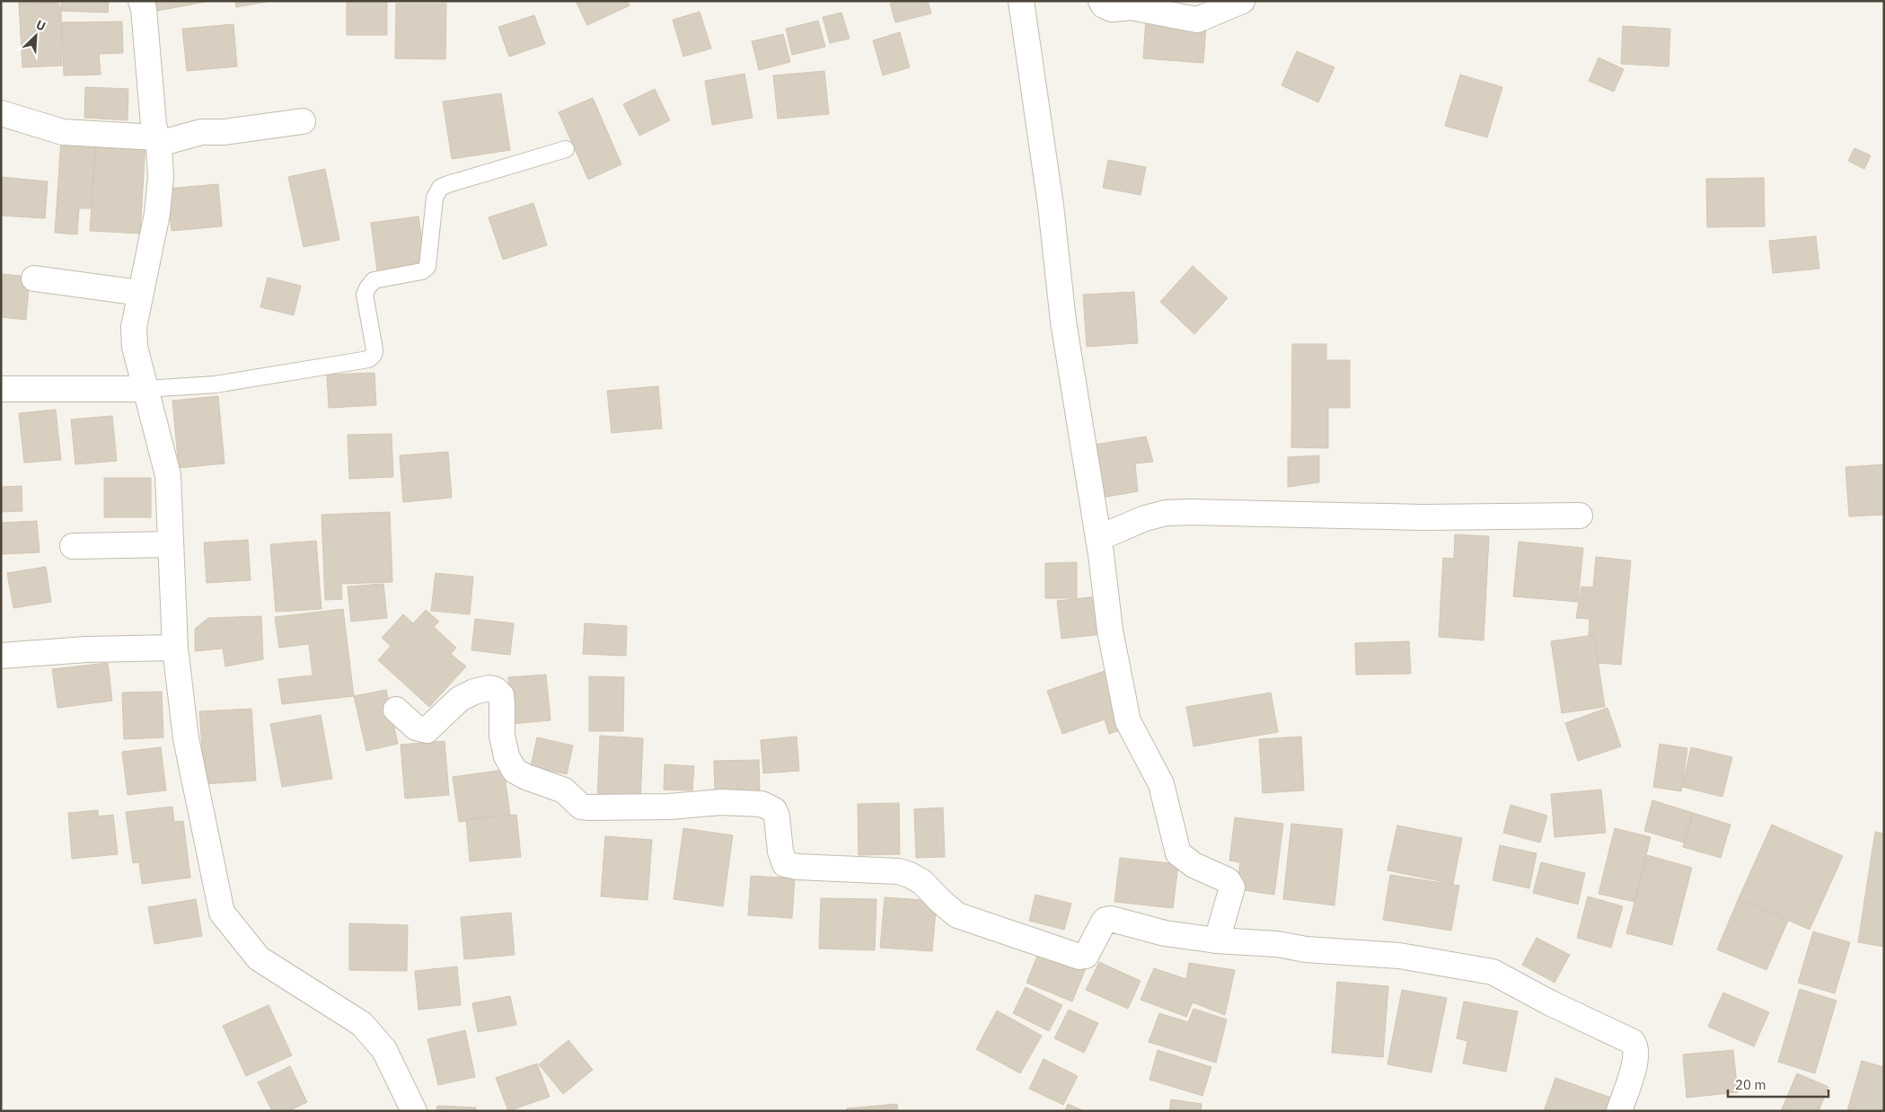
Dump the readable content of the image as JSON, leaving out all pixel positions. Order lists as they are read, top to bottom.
{
  "scale_bar": "20 m",
  "north": "top right"
}
